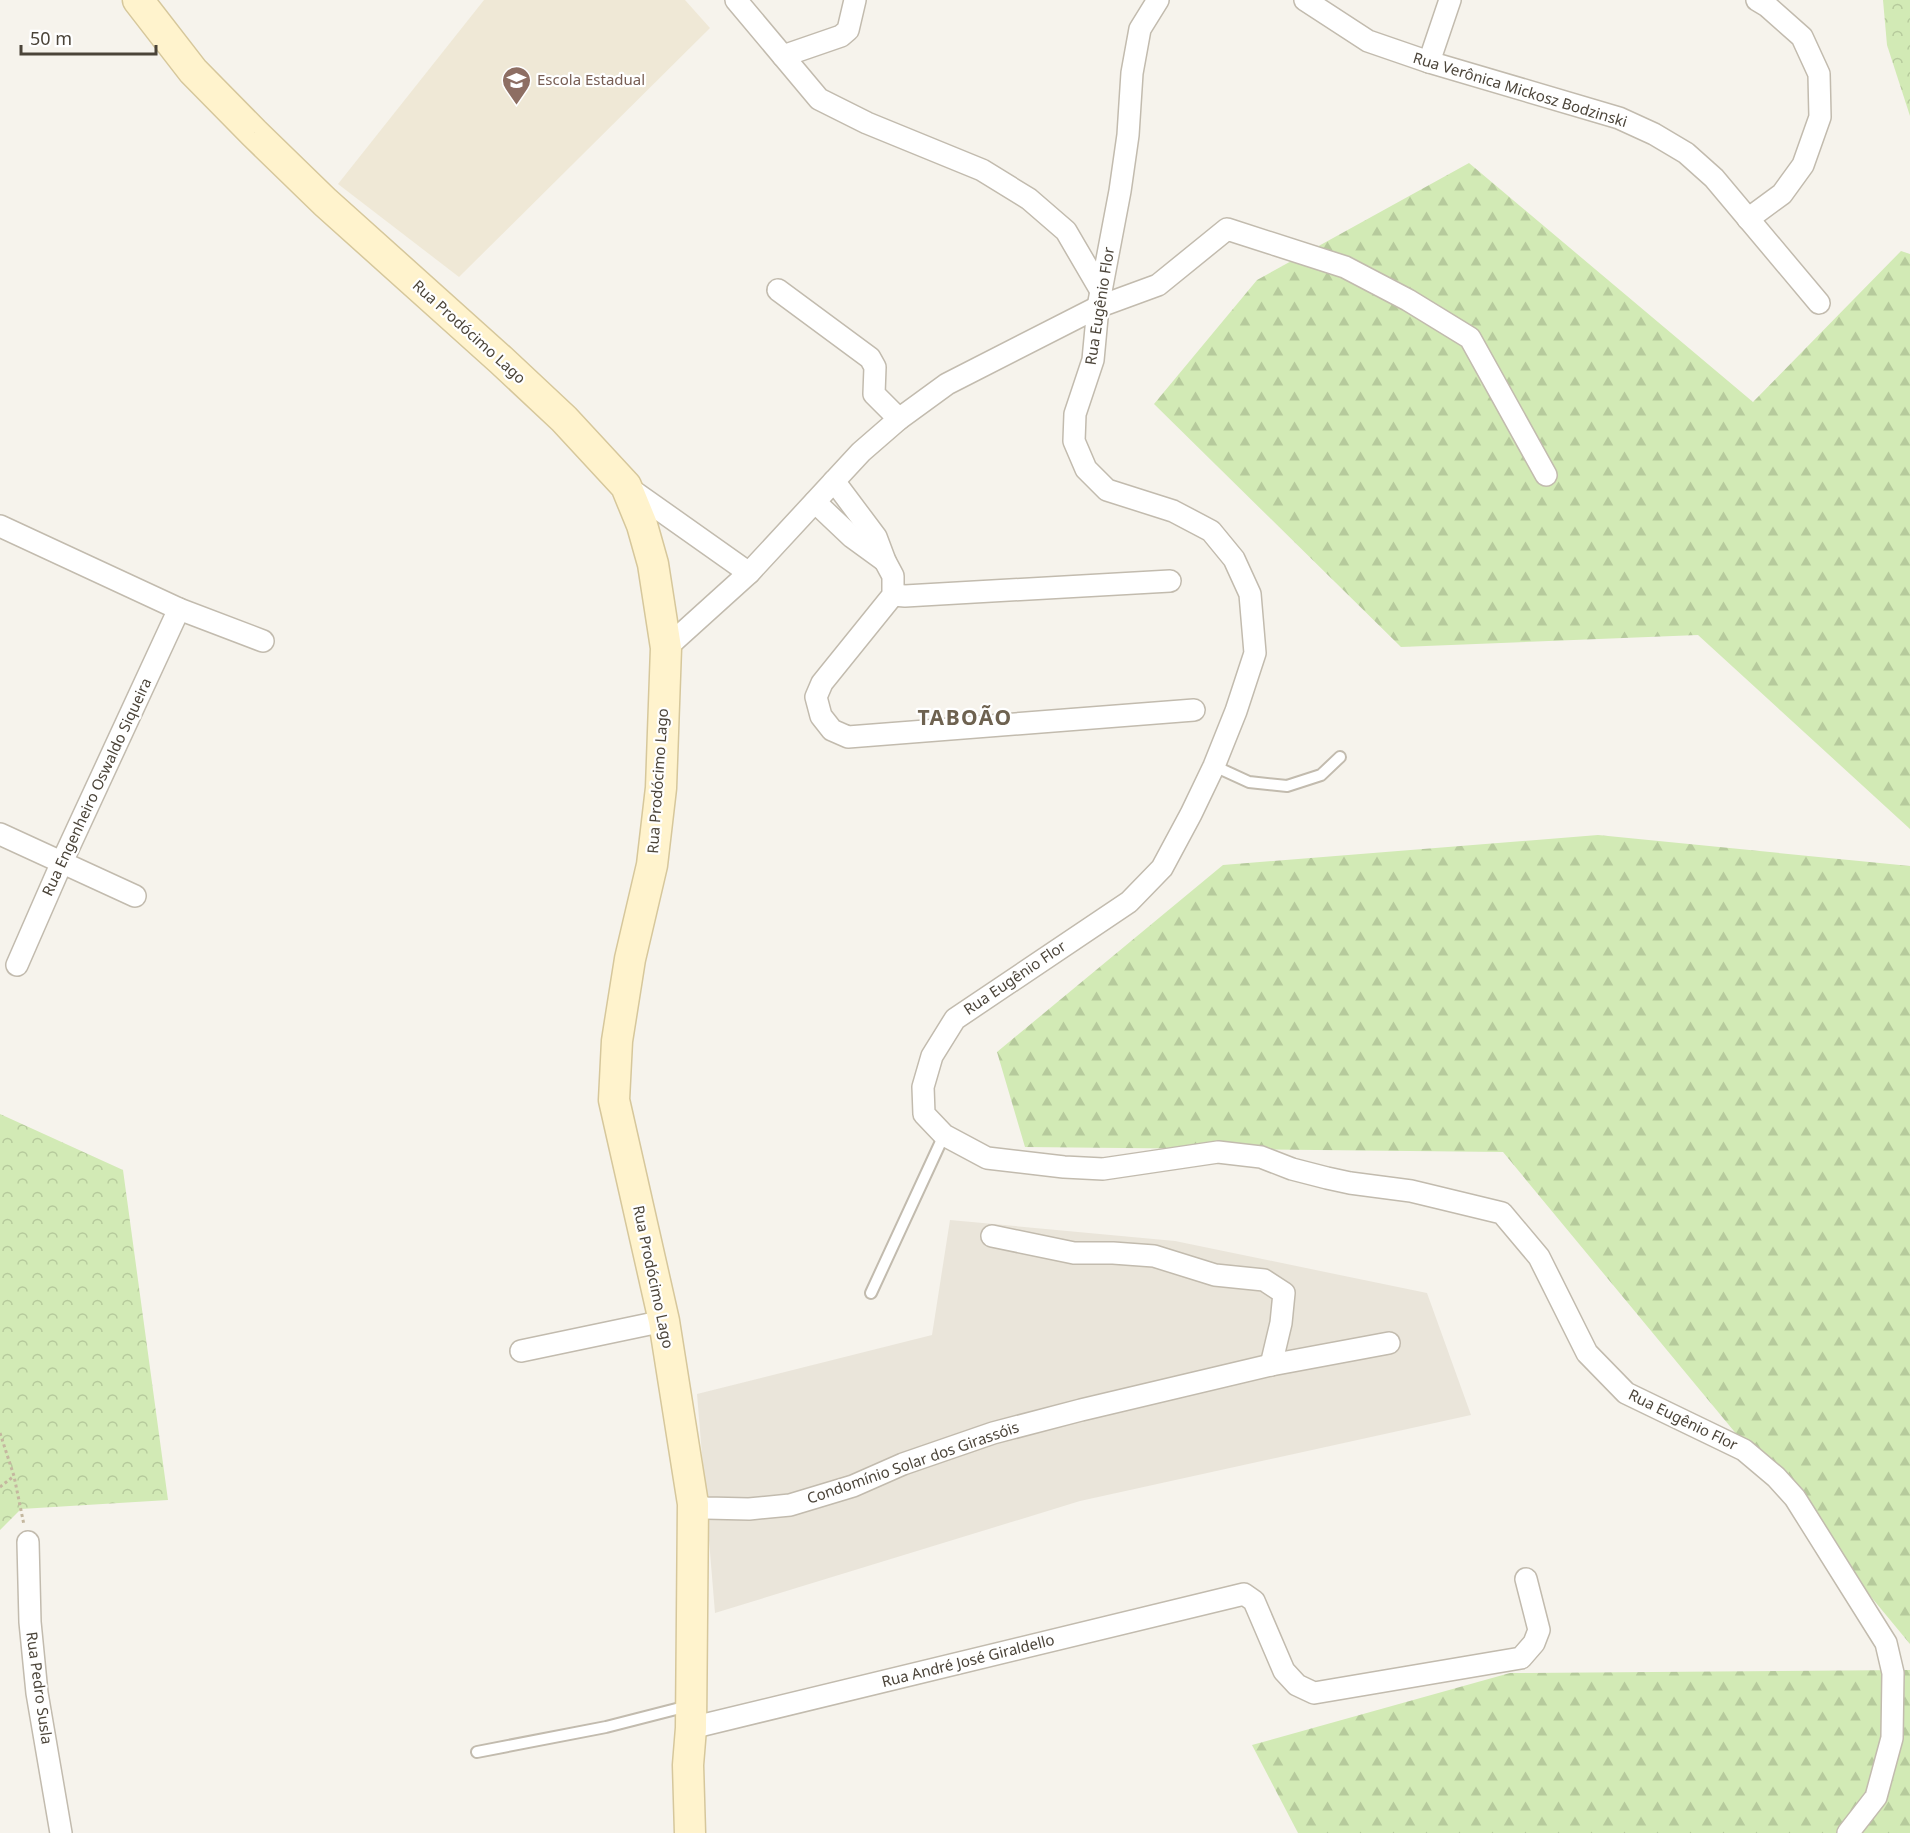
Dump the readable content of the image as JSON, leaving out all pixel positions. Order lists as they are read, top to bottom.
{
  "streets": {
    "main road": ["Rua Prodócimo Lago"],
    "street": [
      "Rua Verônica Mickosz Bodzinski",
      "Rua Eugênio Flor",
      "Rua Engenheiro Oswaldo Siqueira",
      "Condomínio Solar dos Girassóis",
      "Rua André José Giraldello",
      "Rua Pedro Susla"
    ]
  },
  "crossings": [
    ["Rua Prodócimo Lago", "Condomínio Solar dos Girassóis"],
    ["Rua Prodócimo Lago", "Rua André José Giraldello"]
  ],
  "districts": ["TABOÃO"],
  "places": {
    "school or university": ["Escola Estadual"]
  },
  "scale_bar": "50 m"
}
